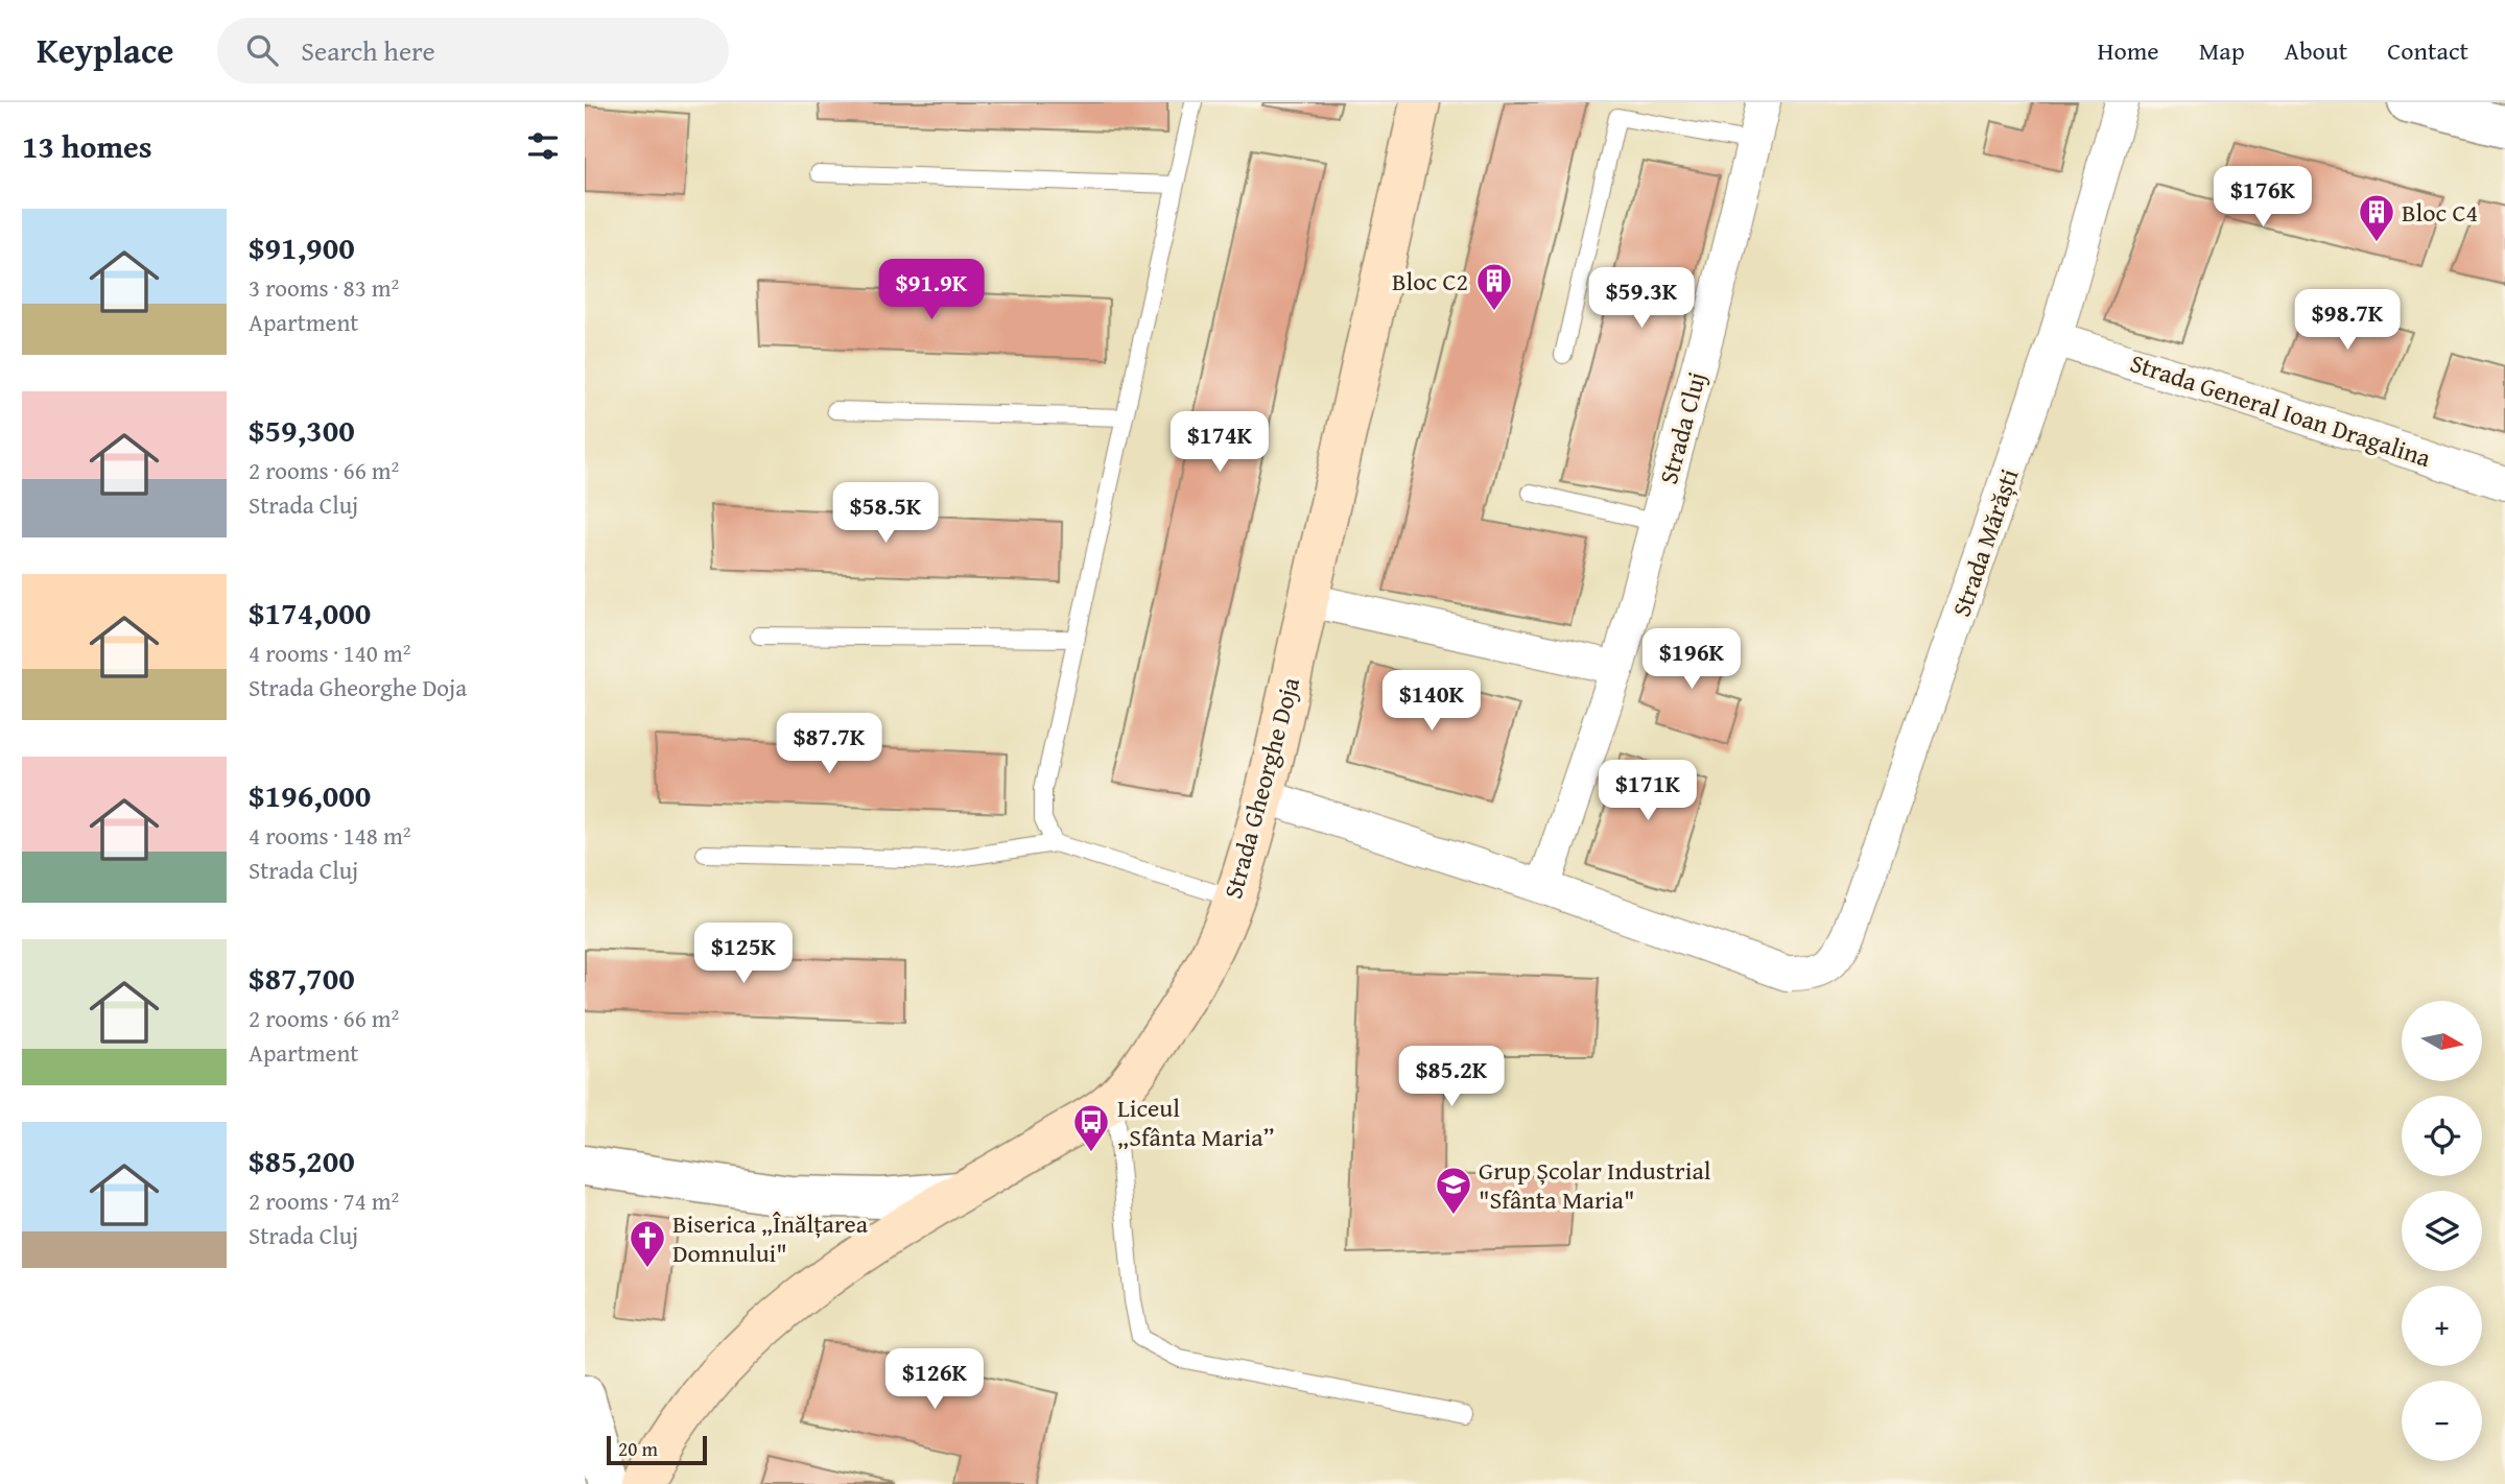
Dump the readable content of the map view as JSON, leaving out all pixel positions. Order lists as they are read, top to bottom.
{
  "streets": {
    "main road": ["Strada Gheorghe Doja"],
    "street": ["Strada General Ioan Dragalina", "Strada Cluj", "Strada Mărăști"]
  },
  "crossings": [
    ["Strada General Ioan Dragalina", "Strada Mărăști"],
    ["Strada Cluj", "Strada Mărăști"]
  ],
  "places": {
    "building": ["Bloc C4", "Bloc C2"],
    "bus stop": ["Liceul „Sfânta Maria”"],
    "school or university": ["Grup Școlar Industrial \"Sfânta Maria\""],
    "church": ["Biserica „Înălțarea Domnului\""]
  },
  "scale_bar": "20 m",
  "north": "right",
  "page": {
    "header": "Keyplace",
    "search": "Search here",
    "nav": [
      "Home",
      "Map",
      "About",
      "Contact"
    ],
    "heading": "13 homes",
    "price": [
      "$176K",
      "$91.9K",
      "$59.3K",
      "$98.7K",
      "$174K",
      "$58.5K",
      "$196K",
      "$140K",
      "$87.7K",
      "$171K",
      "$125K",
      "$85.2K",
      "$126K"
    ],
    "list": [
      {
        "name": "$91,900",
        "note": "3 rooms · 83 m² · Apartment"
      },
      {
        "name": "$59,300",
        "note": "2 rooms · 66 m² · Strada Cluj"
      },
      {
        "name": "$174,000",
        "note": "4 rooms · 140 m² · Strada Gheorghe Doja"
      },
      {
        "name": "$196,000",
        "note": "4 rooms · 148 m² · Strada Cluj"
      },
      {
        "name": "$87,700",
        "note": "2 rooms · 66 m² · Apartment"
      },
      {
        "name": "$85,200",
        "note": "2 rooms · 74 m² · Strada Cluj"
      }
    ],
    "map_buttons": ["+", "−"],
    "scale": "20 m"
  }
}
